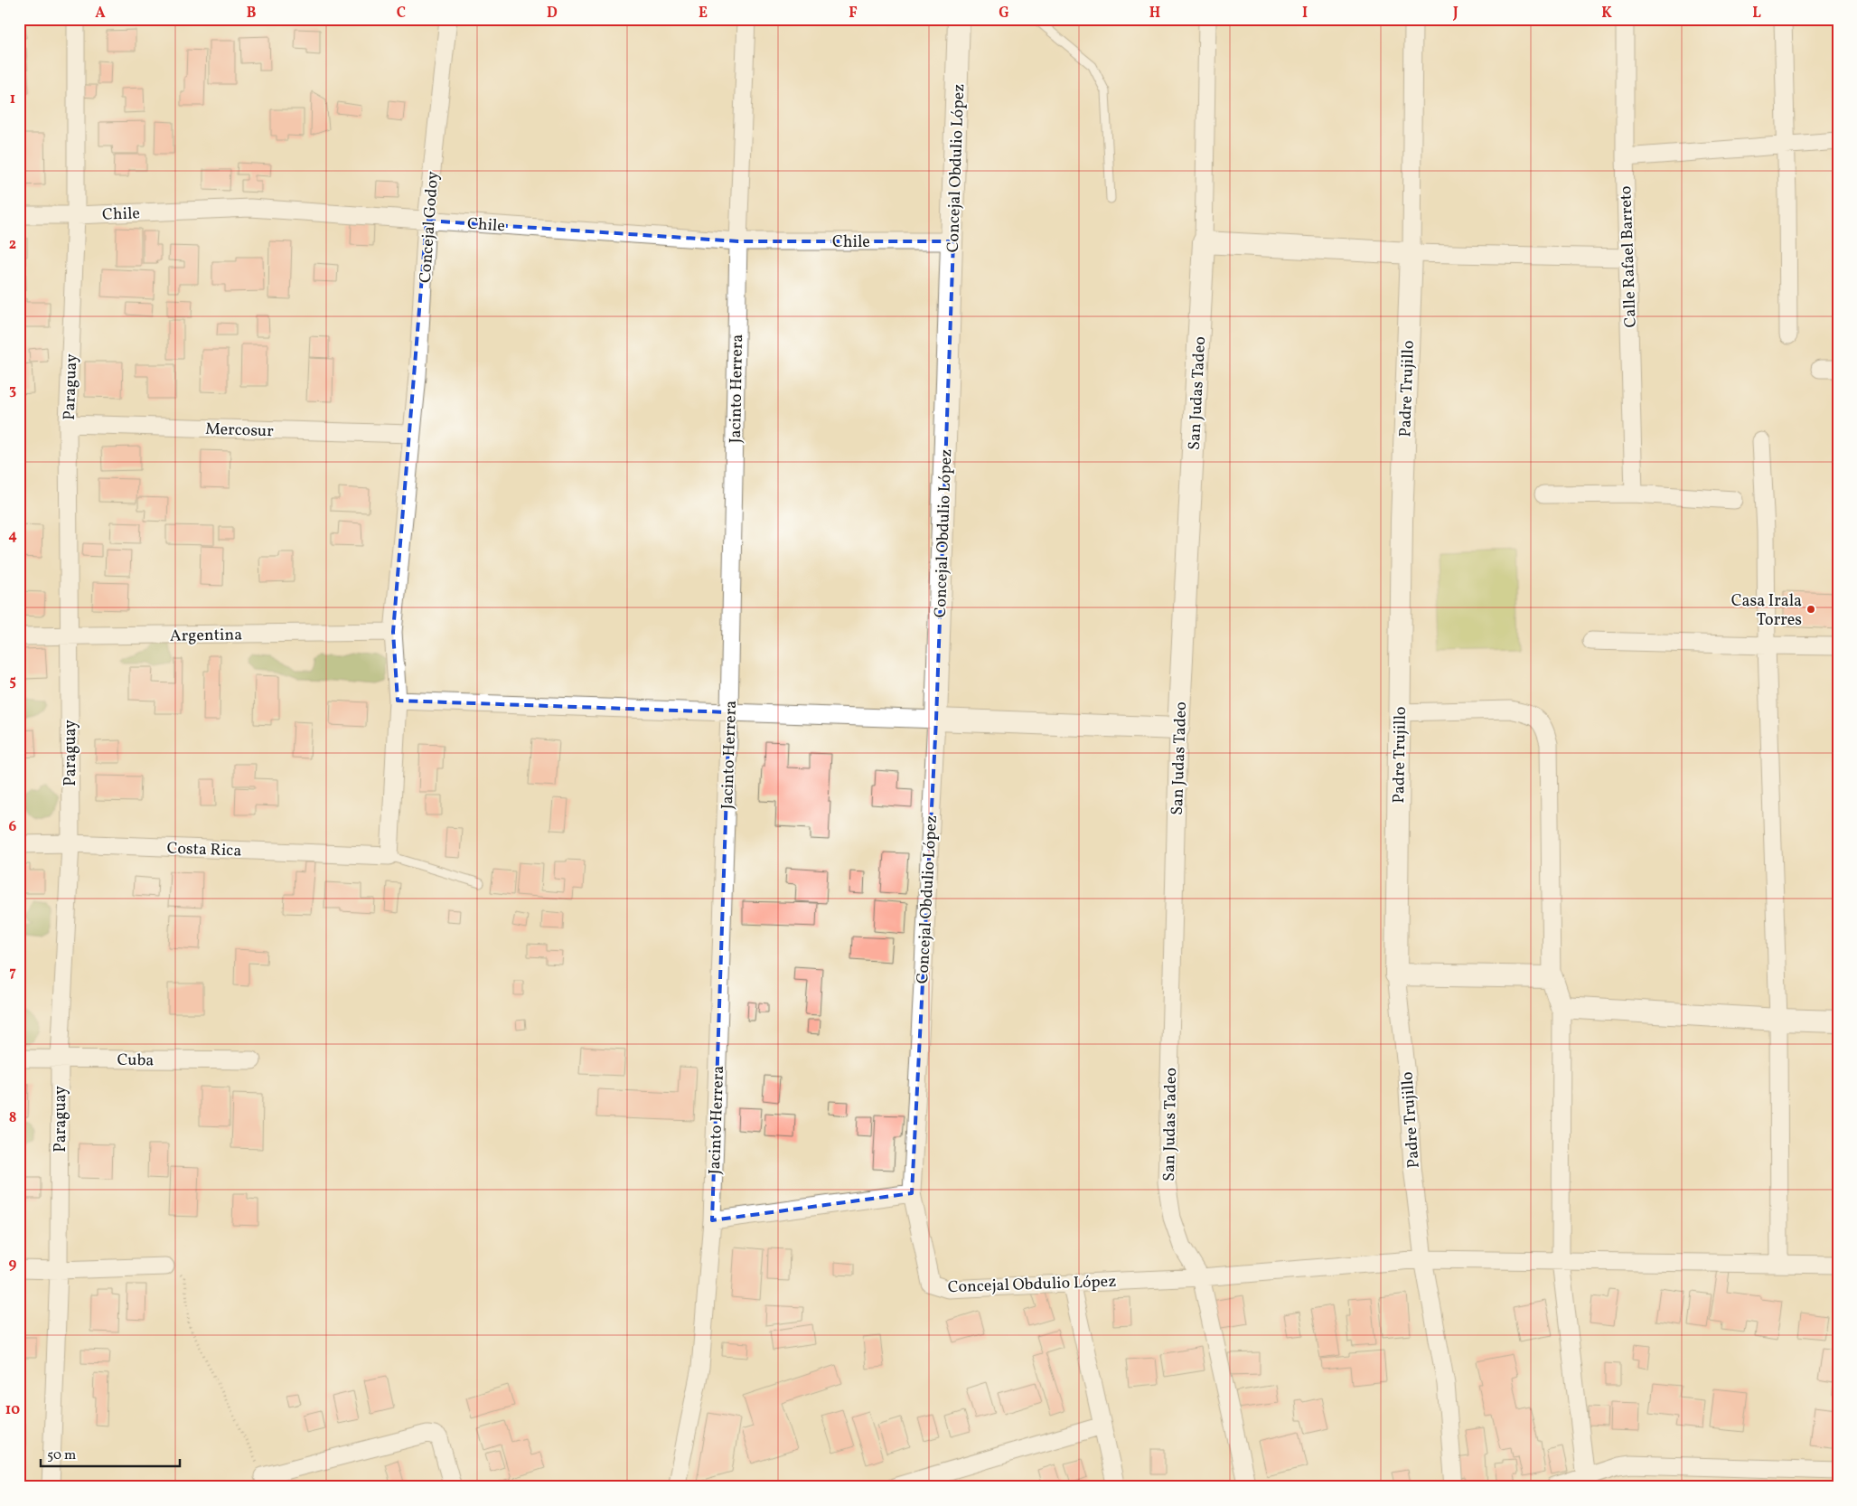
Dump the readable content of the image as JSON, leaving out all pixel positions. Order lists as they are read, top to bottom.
{
  "streets": {
    "street": [
      "Concejal Obdulio López",
      "Chile",
      "Concejal Godoy",
      "Calle Rafael Barreto",
      "Paraguay",
      "Jacinto Herrera",
      "Padre Trujillo",
      "San Judas Tadeo",
      "Mercosur",
      "Argentina",
      "Costa Rica",
      "Cuba"
    ]
  },
  "crossings": [
    ["Concejal Obdulio López", "Chile"],
    ["Concejal Obdulio López", "Padre Trujillo"],
    ["Concejal Obdulio López", "San Judas Tadeo"],
    ["Chile", "Concejal Godoy"],
    ["Chile", "Paraguay"],
    ["Chile", "Jacinto Herrera"],
    ["Concejal Godoy", "Mercosur"],
    ["Concejal Godoy", "Argentina"],
    ["Concejal Godoy", "Costa Rica"],
    ["Paraguay", "Mercosur"],
    ["Paraguay", "Argentina"],
    ["Paraguay", "Costa Rica"],
    ["Paraguay", "Cuba"]
  ],
  "places": ["Casa Irala Torres"],
  "scale_bar": "50 m",
  "grid": {
    "columns": [
      "A",
      "B",
      "C",
      "D",
      "E",
      "F",
      "G",
      "H",
      "I",
      "J",
      "K",
      "L"
    ],
    "rows": [
      "1",
      "2",
      "3",
      "4",
      "5",
      "6",
      "7",
      "8",
      "9",
      "10"
    ]
  }
}
